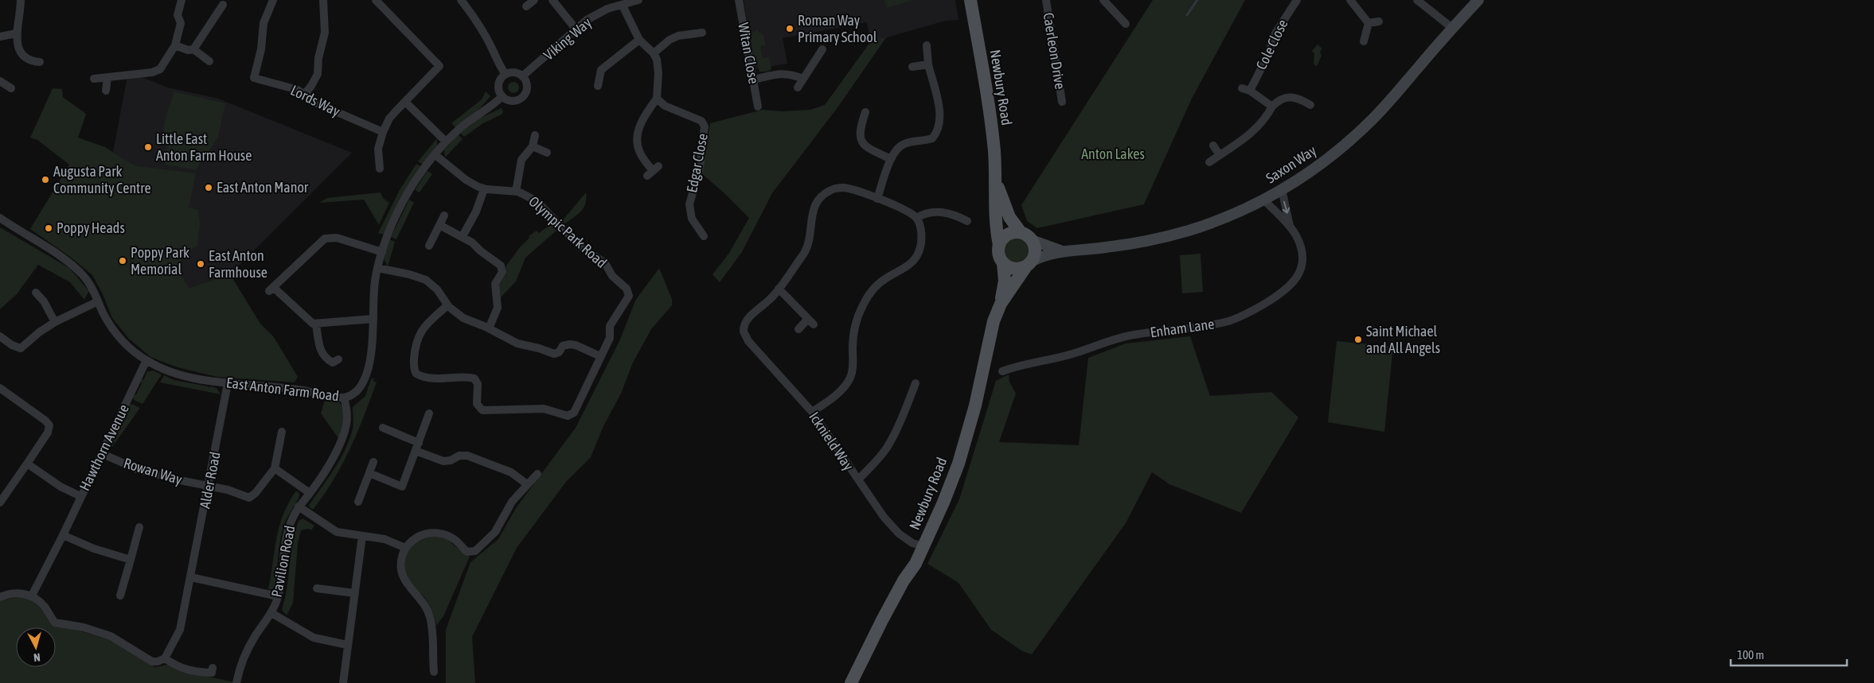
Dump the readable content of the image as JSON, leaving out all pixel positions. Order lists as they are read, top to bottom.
{
  "streets": {
    "main road": ["Newbury Road"],
    "street": [
      "Viking Way",
      "Cole Close",
      "Caerleon Drive",
      "Witan Close",
      "Lords Way",
      "Edgar Close",
      "Saxon Way",
      "Olympic Park Road",
      "Enham Lane",
      "East Anton Farm Road",
      "Icknield Way",
      "Hawthorn Avenue",
      "Rowan Way",
      "Alder Road",
      "Pavilion Road"
    ]
  },
  "crossings": [
    ["Viking Way", "East Anton Farm Road"],
    ["Newbury Road", "Saxon Way"],
    ["Newbury Road", "Icknield Way"],
    ["Saxon Way", "Enham Lane"],
    ["Olympic Park Road", "East Anton Farm Road"],
    ["East Anton Farm Road", "Hawthorn Avenue"],
    ["East Anton Farm Road", "Alder Road"],
    ["East Anton Farm Road", "Pavilion Road"],
    ["Hawthorn Avenue", "Rowan Way"],
    ["Rowan Way", "Alder Road"]
  ],
  "parks": ["Anton Lakes"],
  "places": [
    "Roman Way Primary School",
    "Little East Anton Farm House",
    "Augusta Park Community Centre",
    "East Anton Manor",
    "Poppy Heads",
    "Poppy Park Memorial",
    "East Anton Farmhouse",
    "Saint Michael and All Angels"
  ],
  "scale_bar": "100 m",
  "north": "bottom"
}
